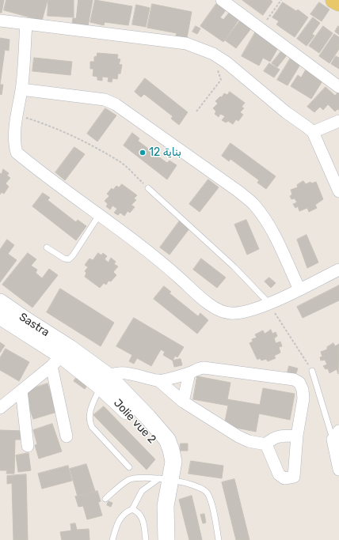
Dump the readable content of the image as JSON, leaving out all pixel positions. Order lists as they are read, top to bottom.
{
  "streets": {
    "street": ["Sastra", "Jolie vue 2"]
  },
  "crossings": [
    ["Sastra", "Jolie vue 2"]
  ],
  "places": ["بناية 12"]
}
